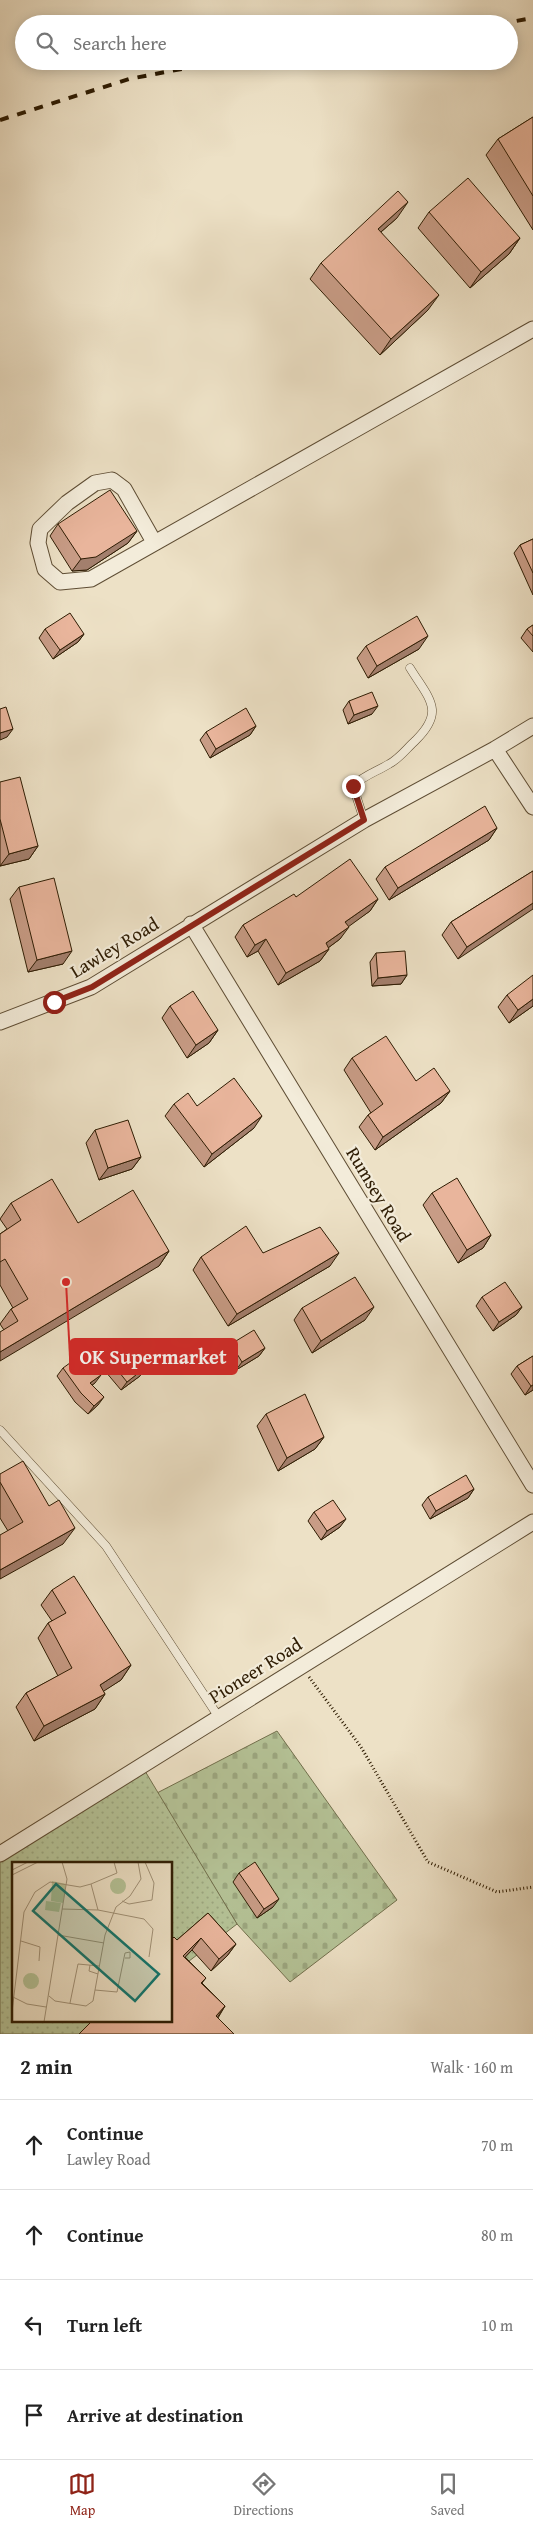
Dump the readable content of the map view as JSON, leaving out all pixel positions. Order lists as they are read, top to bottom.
{
  "streets": {
    "street": ["Lawley Road", "Rumsey Road", "Pioneer Road"]
  },
  "crossings": [
    ["Lawley Road", "Rumsey Road"]
  ],
  "places": ["OK Supermarket"],
  "page": {
    "search": "Search here",
    "heading": ["2 min", "Walk · 160 m"],
    "list": [
      ["Continue", "Lawley Road", "70 m"],
      ["Continue", "80 m"],
      ["Turn left", "10 m"],
      "Arrive at destination"
    ],
    "nav": ["Map", "Directions", "Saved"]
  }
}
